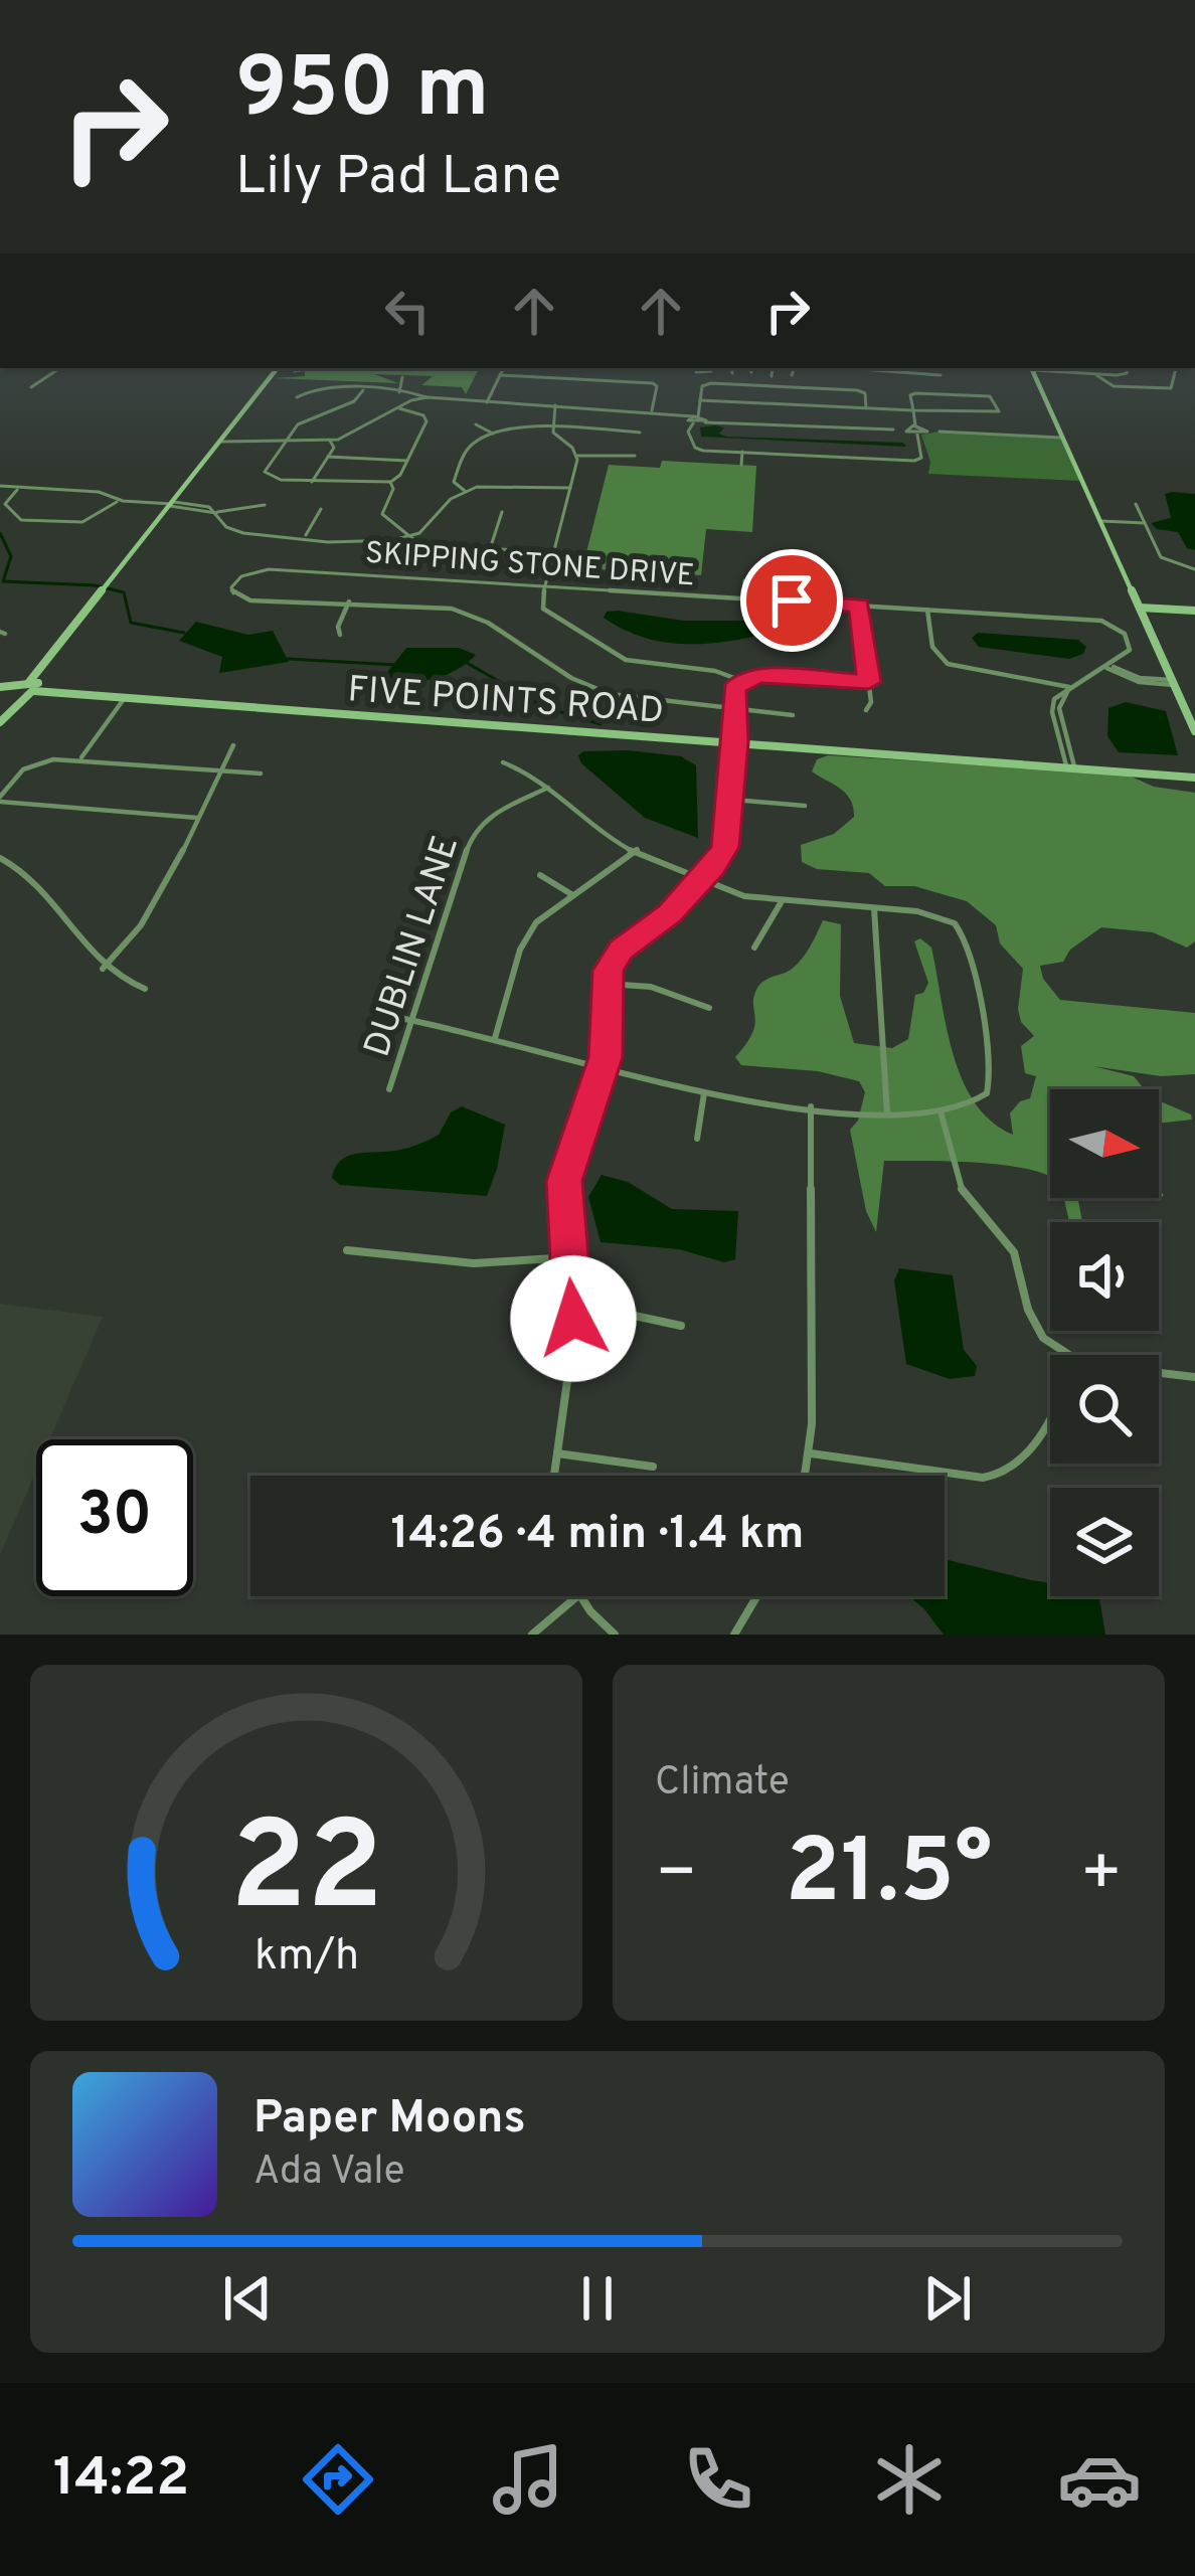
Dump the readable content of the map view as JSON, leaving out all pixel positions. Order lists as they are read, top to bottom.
{
  "streets": {
    "main road": ["FIVE POINTS ROAD"],
    "street": ["SKIPPING STONE DRIVE", "DUBLIN LANE"]
  },
  "north": "right",
  "page": {
    "turn": ["950 m", "Lily Pad Lane"],
    "limit": "30",
    "trip": "14:26 · 4 min · 1.4 km",
    "tile": "Climate",
    "heat": ["−", "21.5°", "+"],
    "song": ["Paper Moons", "Ada Vale"],
    "tabs": "14:22",
    "gauge": ["22", "km/h"]
  }
}
